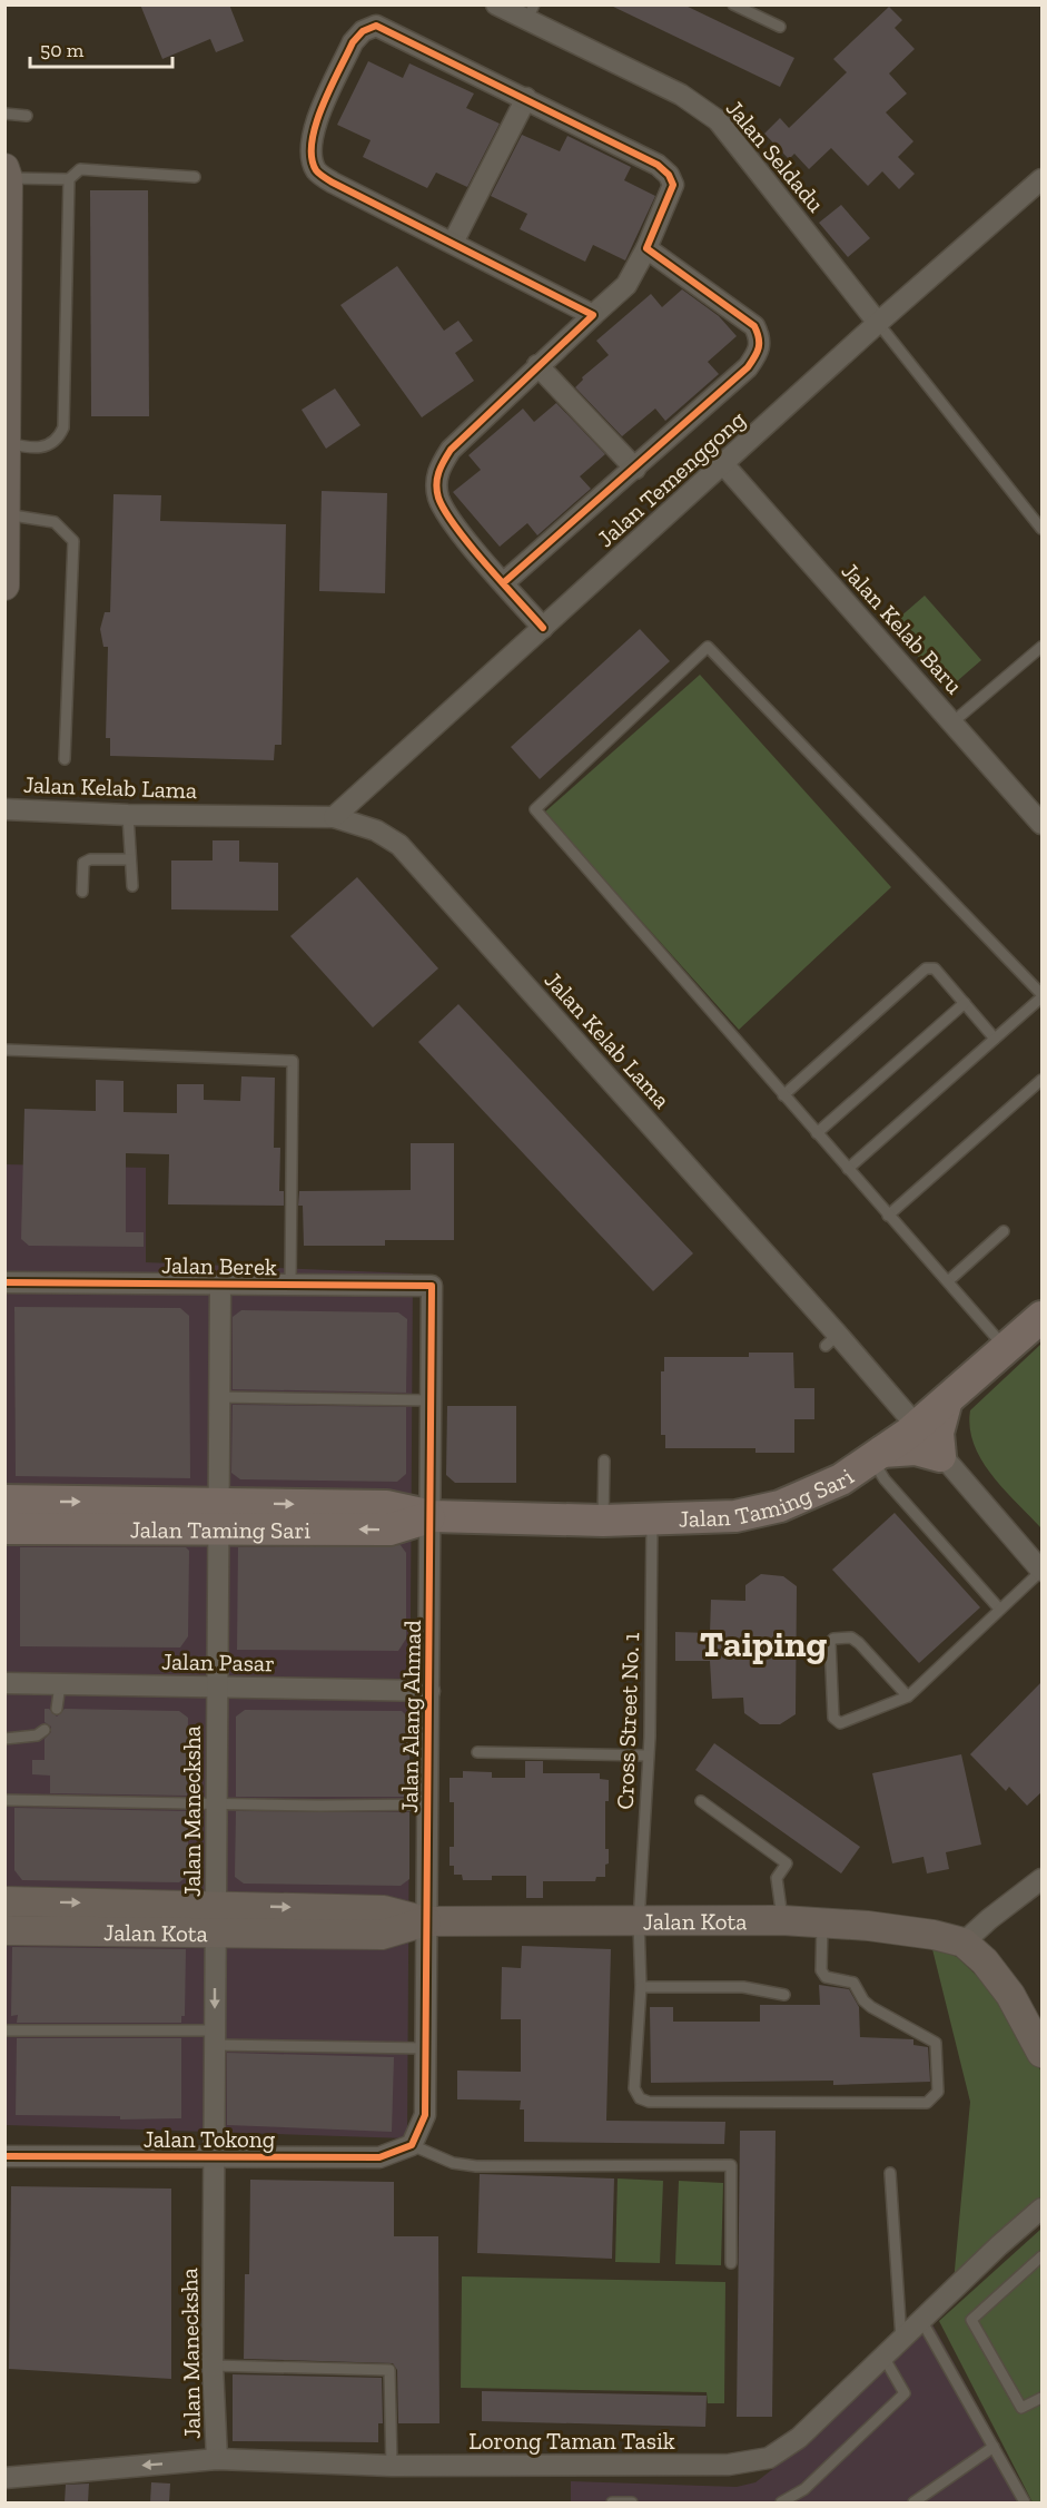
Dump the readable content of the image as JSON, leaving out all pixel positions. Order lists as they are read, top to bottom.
{
  "streets": {
    "main road": ["Jalan Taming Sari", "Jalan Kota"],
    "street": [
      "Jalan Seldadu",
      "Jalan Temenggong",
      "Jalan Kelab Baru",
      "Jalan Kelab Lama",
      "Jalan Berek",
      "Jalan Pasar",
      "Jalan Alang Ahmad",
      "Jalan Manecksha",
      "Jalan Tokong",
      "Lorong Taman Tasik"
    ],
    "lane": ["Cross Street No. 1"]
  },
  "crossings": [
    ["Jalan Seldadu", "Jalan Temenggong"],
    ["Jalan Temenggong", "Jalan Kelab Baru"],
    ["Jalan Temenggong", "Jalan Kelab Lama"],
    ["Jalan Kelab Lama", "Jalan Taming Sari"],
    ["Jalan Berek", "Jalan Alang Ahmad"],
    ["Jalan Berek", "Jalan Manecksha"],
    ["Jalan Taming Sari", "Jalan Alang Ahmad"],
    ["Jalan Taming Sari", "Cross Street No. 1"],
    ["Jalan Taming Sari", "Jalan Manecksha"],
    ["Jalan Pasar", "Jalan Alang Ahmad"],
    ["Jalan Pasar", "Jalan Manecksha"],
    ["Jalan Alang Ahmad", "Jalan Kota"],
    ["Jalan Alang Ahmad", "Jalan Tokong"],
    ["Cross Street No. 1", "Jalan Kota"],
    ["Jalan Manecksha", "Jalan Kota"],
    ["Jalan Manecksha", "Jalan Tokong"],
    ["Jalan Manecksha", "Lorong Taman Tasik"]
  ],
  "districts": ["Taiping"],
  "scale_bar": "50 m"
}
